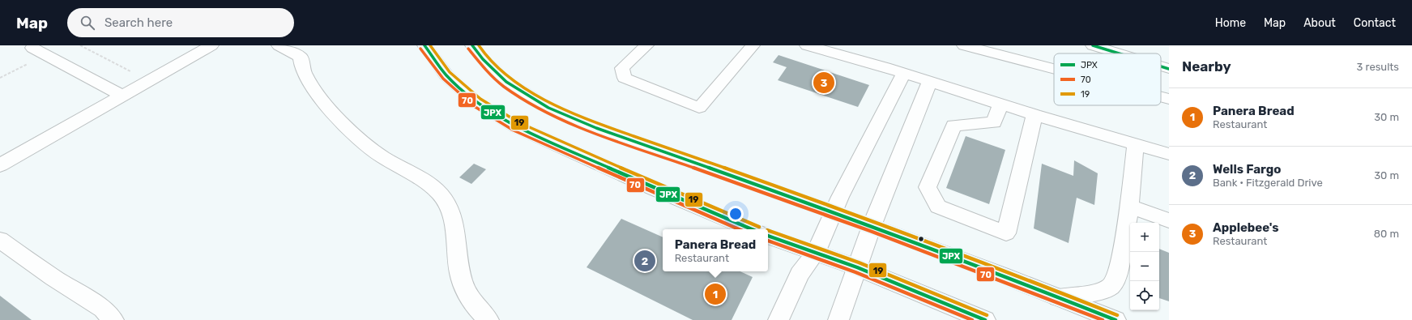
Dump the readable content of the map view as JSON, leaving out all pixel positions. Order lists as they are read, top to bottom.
{
  "lines": ["transit line JPX", "transit line 19", "transit line 70"],
  "legend": ["JPX", "70", "19"],
  "page": {
    "header": "Map",
    "search": "Search here",
    "nav": [
      "Home",
      "Map",
      "About",
      "Contact"
    ],
    "heading": ["Nearby", "3 results"],
    "pins": ["3", "2", "1"],
    "list": [
      {
        "mark": "1",
        "name": "Panera Bread",
        "note": "Restaurant",
        "value": "30 m"
      },
      {
        "mark": "2",
        "name": "Wells Fargo",
        "note": "Bank · Fitzgerald Drive",
        "value": "30 m"
      },
      {
        "mark": "3",
        "name": "Applebee's",
        "note": "Restaurant",
        "value": "80 m"
      }
    ],
    "map_buttons": ["+", "−"],
    "popup": ["Panera Bread", "Restaurant"]
  }
}
